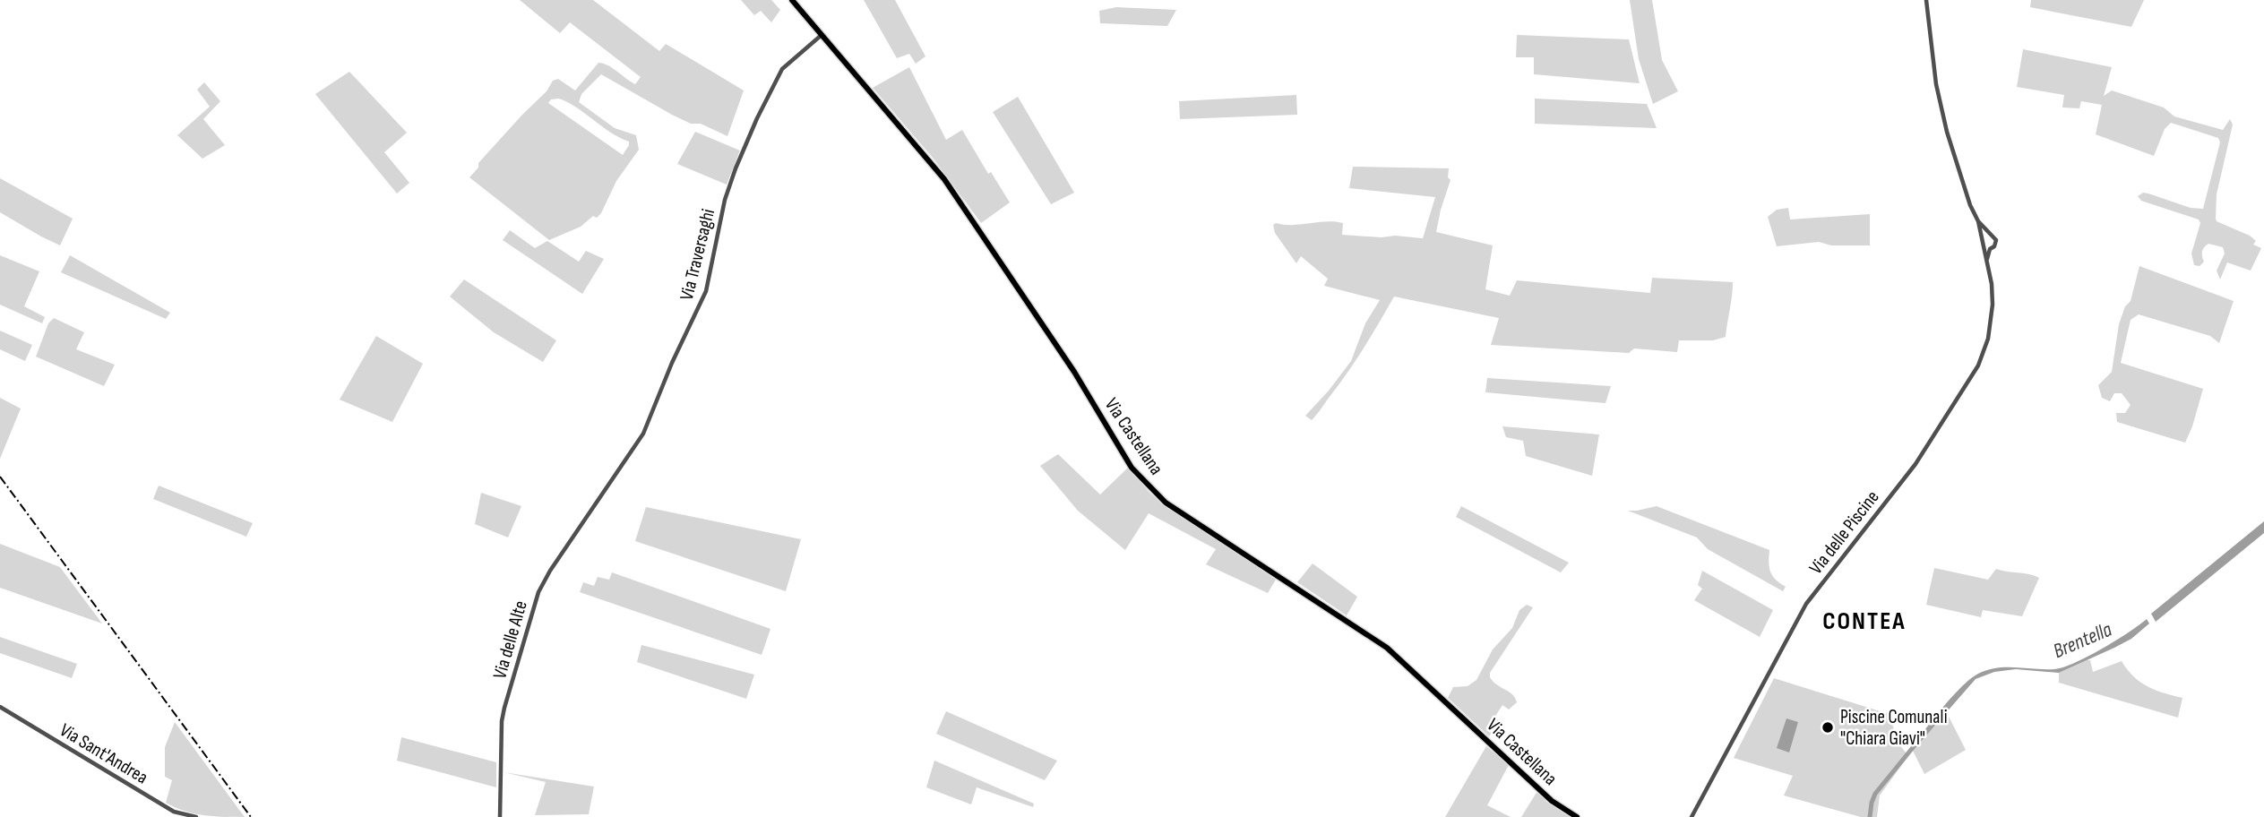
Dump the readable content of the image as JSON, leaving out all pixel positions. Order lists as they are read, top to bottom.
{
  "streets": {
    "main road": ["Via Castellana"],
    "street": [
      "Via Traversaghi",
      "Via delle Piscine",
      "Via delle Alte",
      "Via Sant'Andrea"
    ]
  },
  "crossings": [
    ["Via Traversaghi", "Via Castellana"],
    ["Via Traversaghi", "Via delle Alte"]
  ],
  "districts": ["CONTEA"],
  "water": ["Brentella"],
  "places": ["Piscine Comunali \"Chiara Giavi\""]
}
